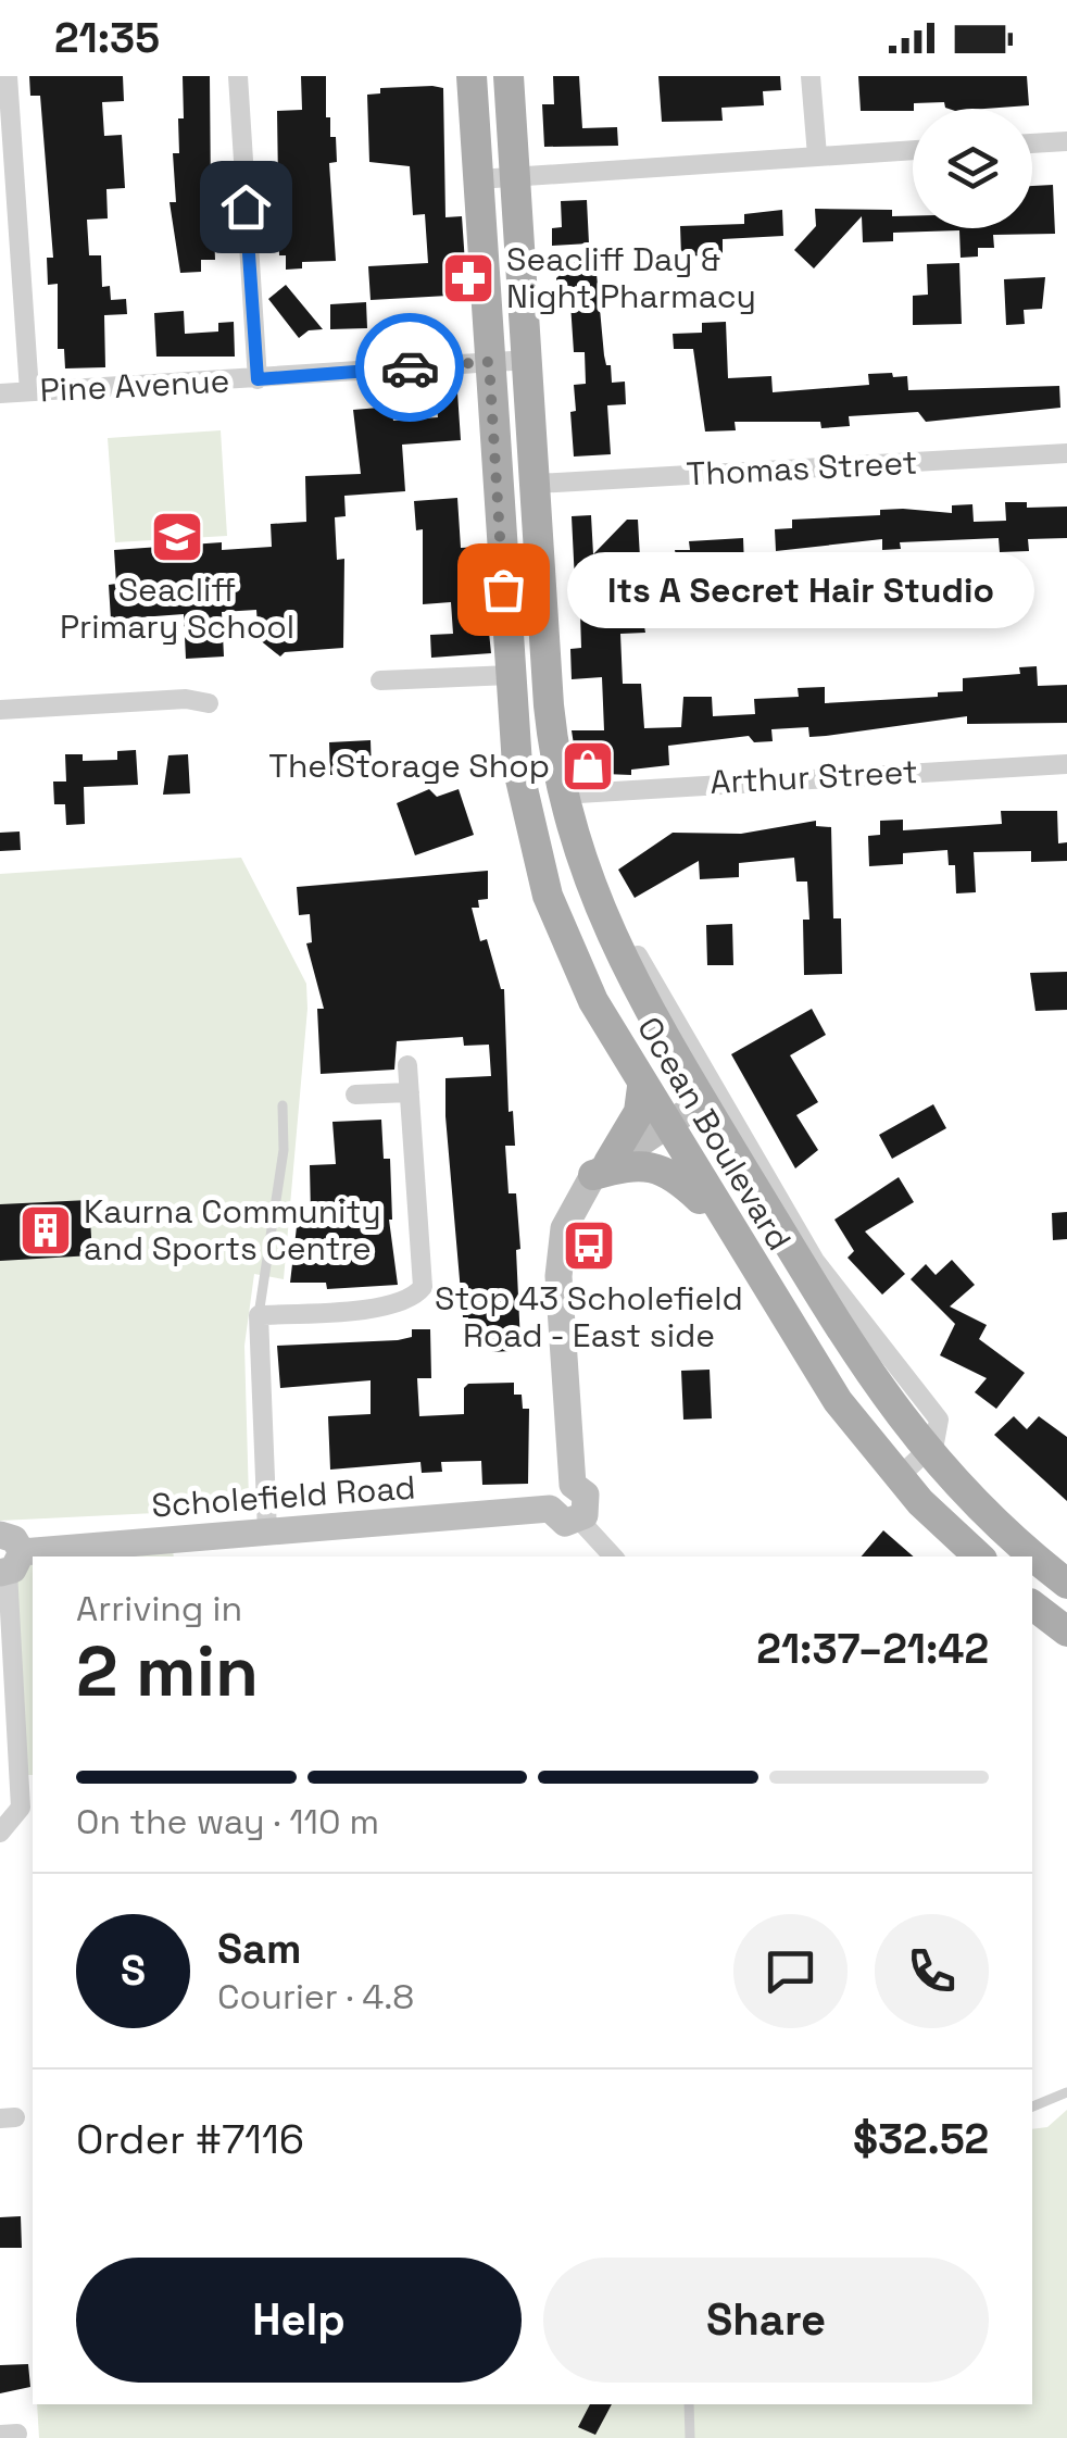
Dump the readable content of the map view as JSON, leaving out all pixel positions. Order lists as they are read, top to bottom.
{
  "streets": {
    "main road": ["Ocean Boulevard"],
    "street": [
      "Pine Avenue",
      "Thomas Street",
      "Arthur Street",
      "Scholefield Road"
    ]
  },
  "crossings": [
    ["Pine Avenue", "Ocean Boulevard"],
    ["Thomas Street", "Ocean Boulevard"],
    ["Arthur Street", "Ocean Boulevard"]
  ],
  "places": {
    "pharmacy": ["Seacliff Day & Night Pharmacy"],
    "school or university": ["Seacliff Primary School"],
    "other": ["Its A Secret Hair Studio"],
    "shop": ["The Storage Shop"],
    "building": ["Kaurna Community and Sports Centre"],
    "bus stop": ["Stop 43 Scholefield Road - East side"]
  },
  "page": {
    "status": "21:35",
    "bubble": "Its A Secret Hair Studio",
    "heading": ["2 min", "Arriving in", "21:37–21:42"],
    "panel": [
      "Sam",
      "Courier · 4.8",
      "Order #7116",
      "$32.52"
    ],
    "bar": "On the way · 110 m",
    "round": "S",
    "buttons": ["Help", "Share"]
  }
}
